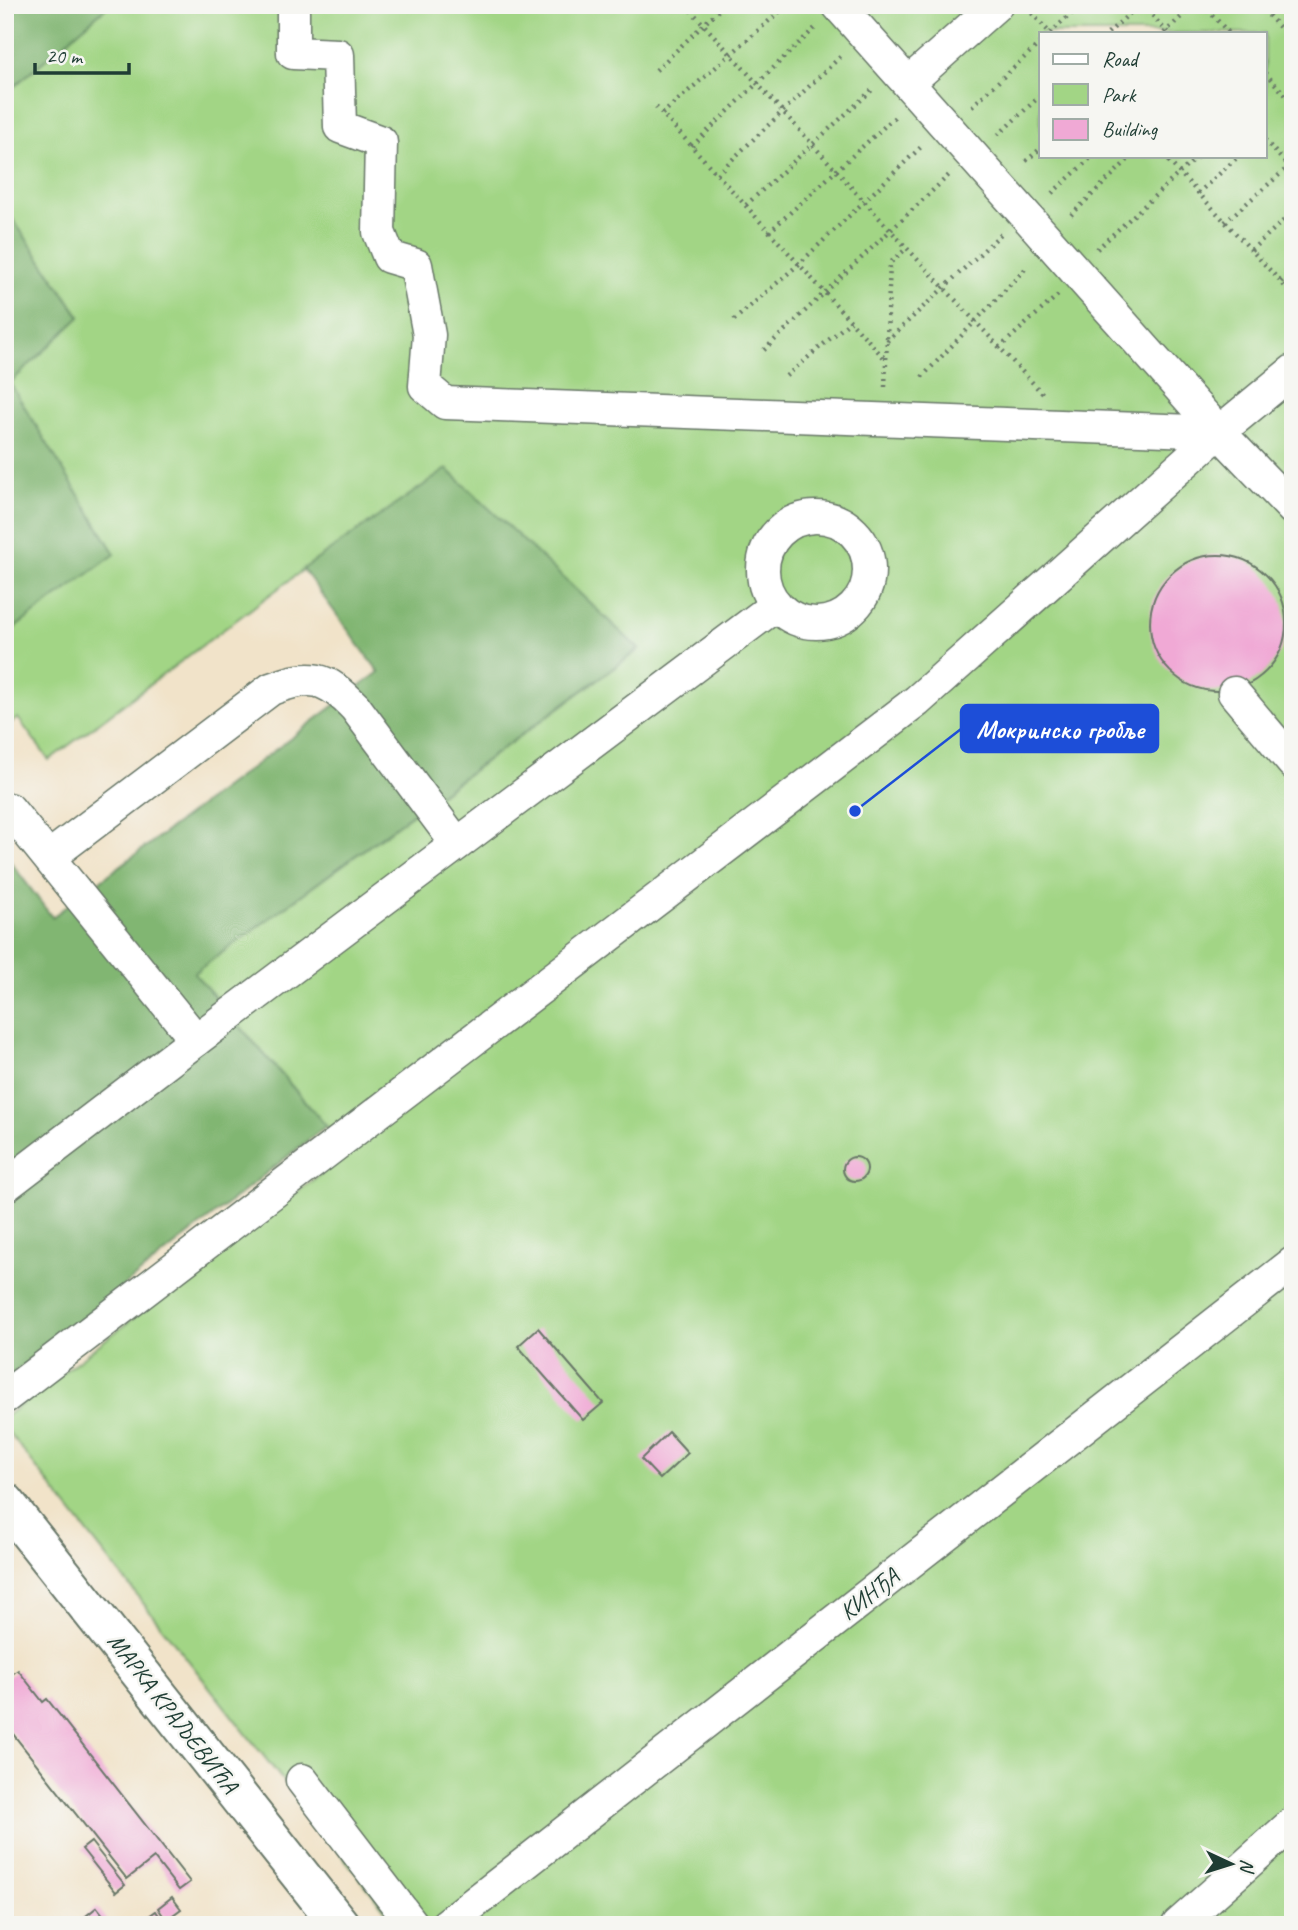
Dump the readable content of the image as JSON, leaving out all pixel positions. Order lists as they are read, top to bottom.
{
  "streets": {
    "main road": ["МАРКА КРАЉЕВИЋА"],
    "lane": ["КИНЂА"]
  },
  "places": ["Мокринско гробље"],
  "legend": ["Road", "Park", "Building"],
  "scale_bar": "20 m",
  "north": "right"
}
